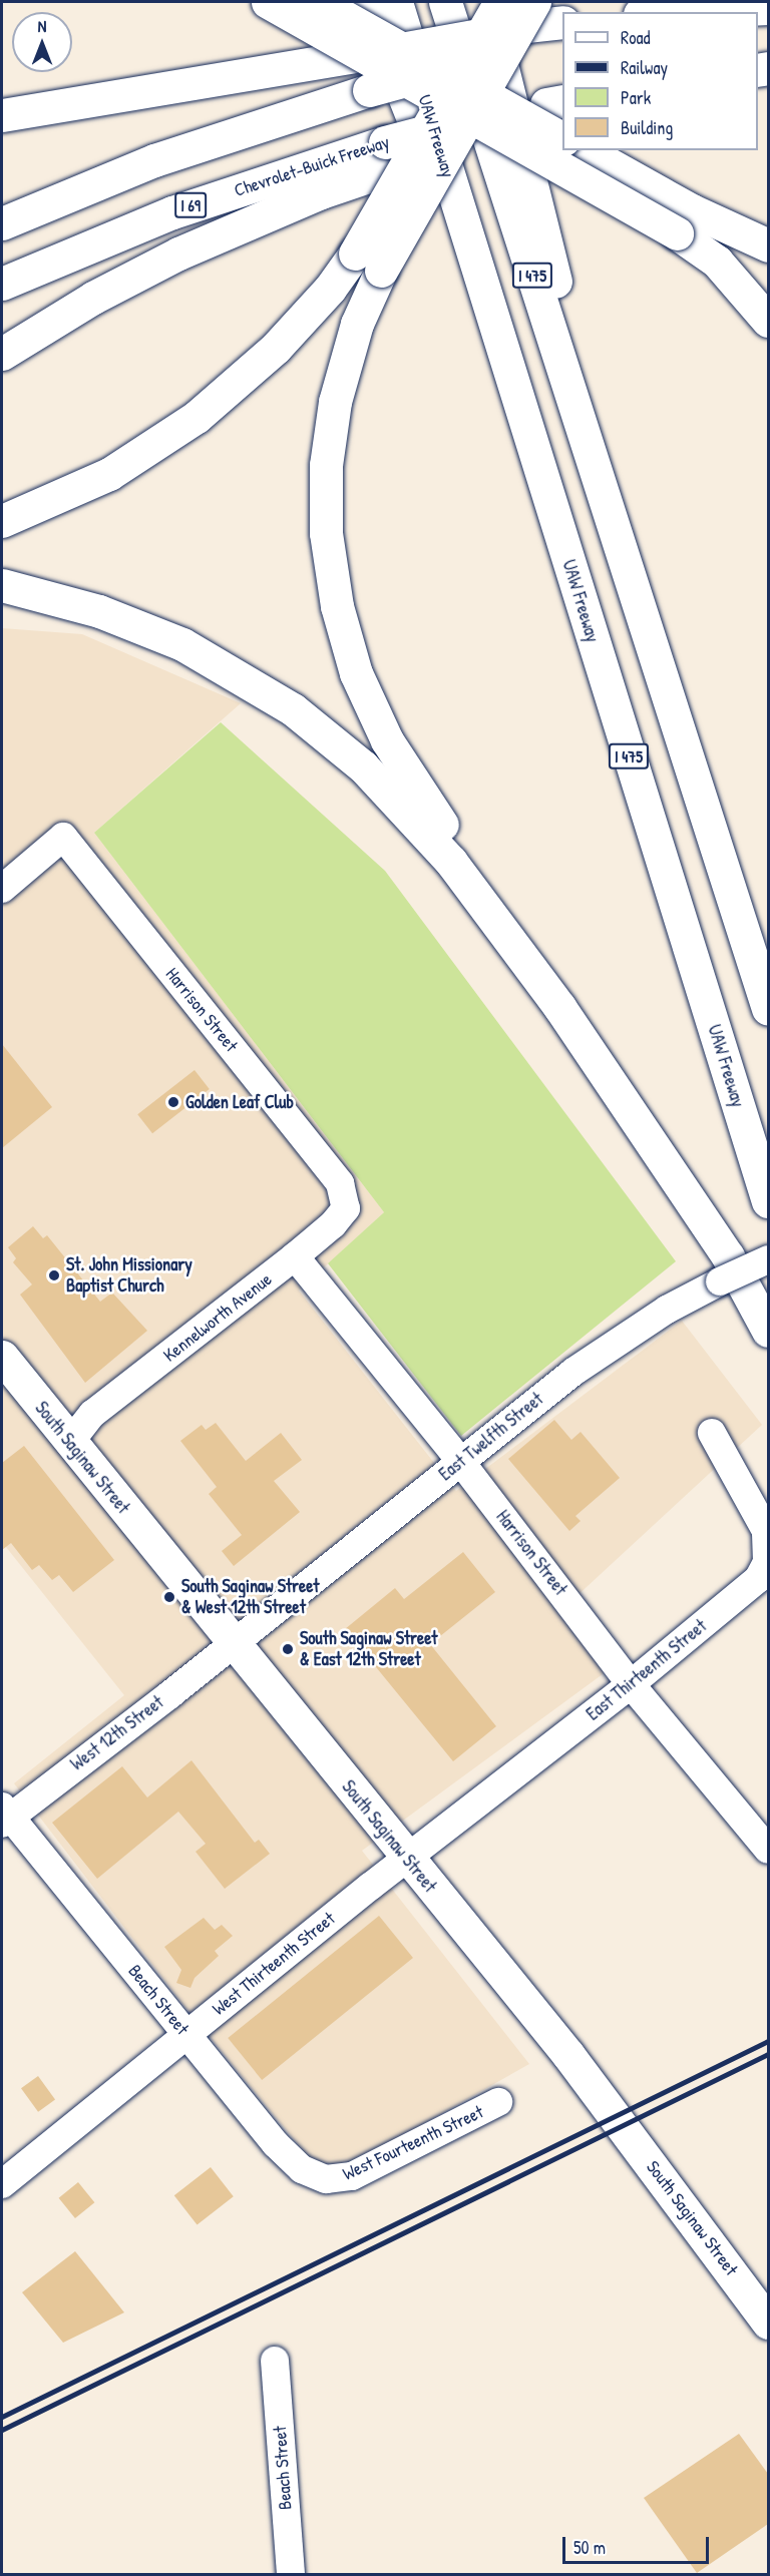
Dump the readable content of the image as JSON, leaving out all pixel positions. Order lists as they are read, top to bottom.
{
  "streets": {
    "main road": [
      "UAW Freeway",
      "Chevrolet-Buick Freeway",
      "I 69",
      "I 475",
      "South Saginaw Street"
    ],
    "street": [
      "Harrison Street",
      "Kennelworth Avenue",
      "East Twelfth Street",
      "East Thirteenth Street",
      "West 12th Street",
      "West Thirteenth Street",
      "Beach Street",
      "West Fourteenth Street"
    ]
  },
  "crossings": [
    ["Harrison Street", "Kennelworth Avenue"],
    ["Harrison Street", "East Twelfth Street"],
    ["Harrison Street", "East Thirteenth Street"],
    ["Kennelworth Avenue", "South Saginaw Street"],
    ["East Twelfth Street", "South Saginaw Street"],
    ["East Twelfth Street", "West 12th Street"],
    ["South Saginaw Street", "East Thirteenth Street"],
    ["South Saginaw Street", "West 12th Street"],
    ["South Saginaw Street", "West Thirteenth Street"],
    ["East Thirteenth Street", "West Thirteenth Street"],
    ["West 12th Street", "Beach Street"],
    ["West Thirteenth Street", "Beach Street"],
    ["Beach Street", "West Fourteenth Street"]
  ],
  "places": [
    "Golden Leaf Club",
    "St. John Missionary Baptist Church",
    "South Saginaw Street & West 12th Street",
    "South Saginaw Street & East 12th Street"
  ],
  "legend": [
    "Road",
    "Railway",
    "Park",
    "Building"
  ],
  "scale_bar": "50 m",
  "north": "top"
}
